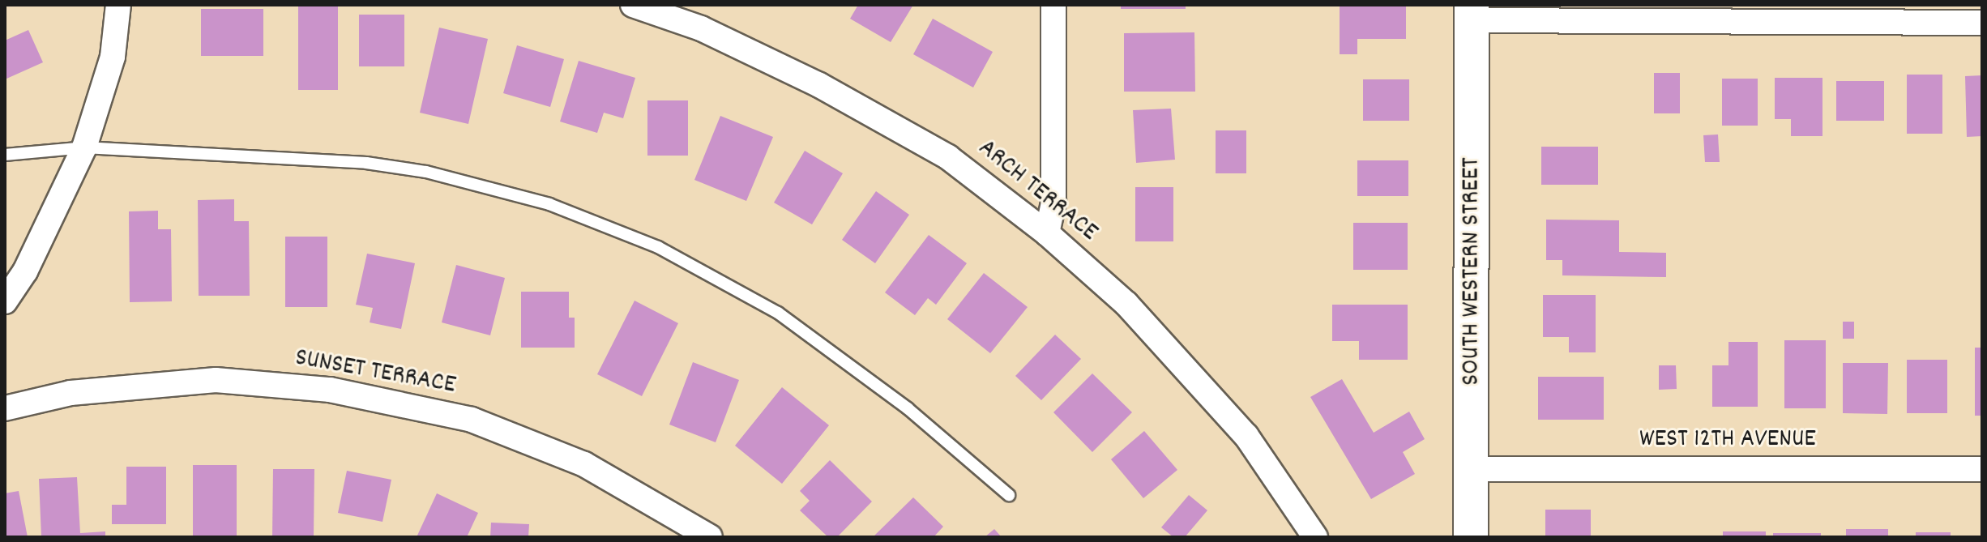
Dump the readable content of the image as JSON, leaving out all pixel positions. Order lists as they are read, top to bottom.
{
  "streets": {
    "main road": ["SOUTH WESTERN STREET"],
    "street": ["ARCH TERRACE", "SUNSET TERRACE", "WEST 12TH AVENUE"]
  },
  "crossings": [
    ["SOUTH WESTERN STREET", "WEST 12TH AVENUE"]
  ]
}
